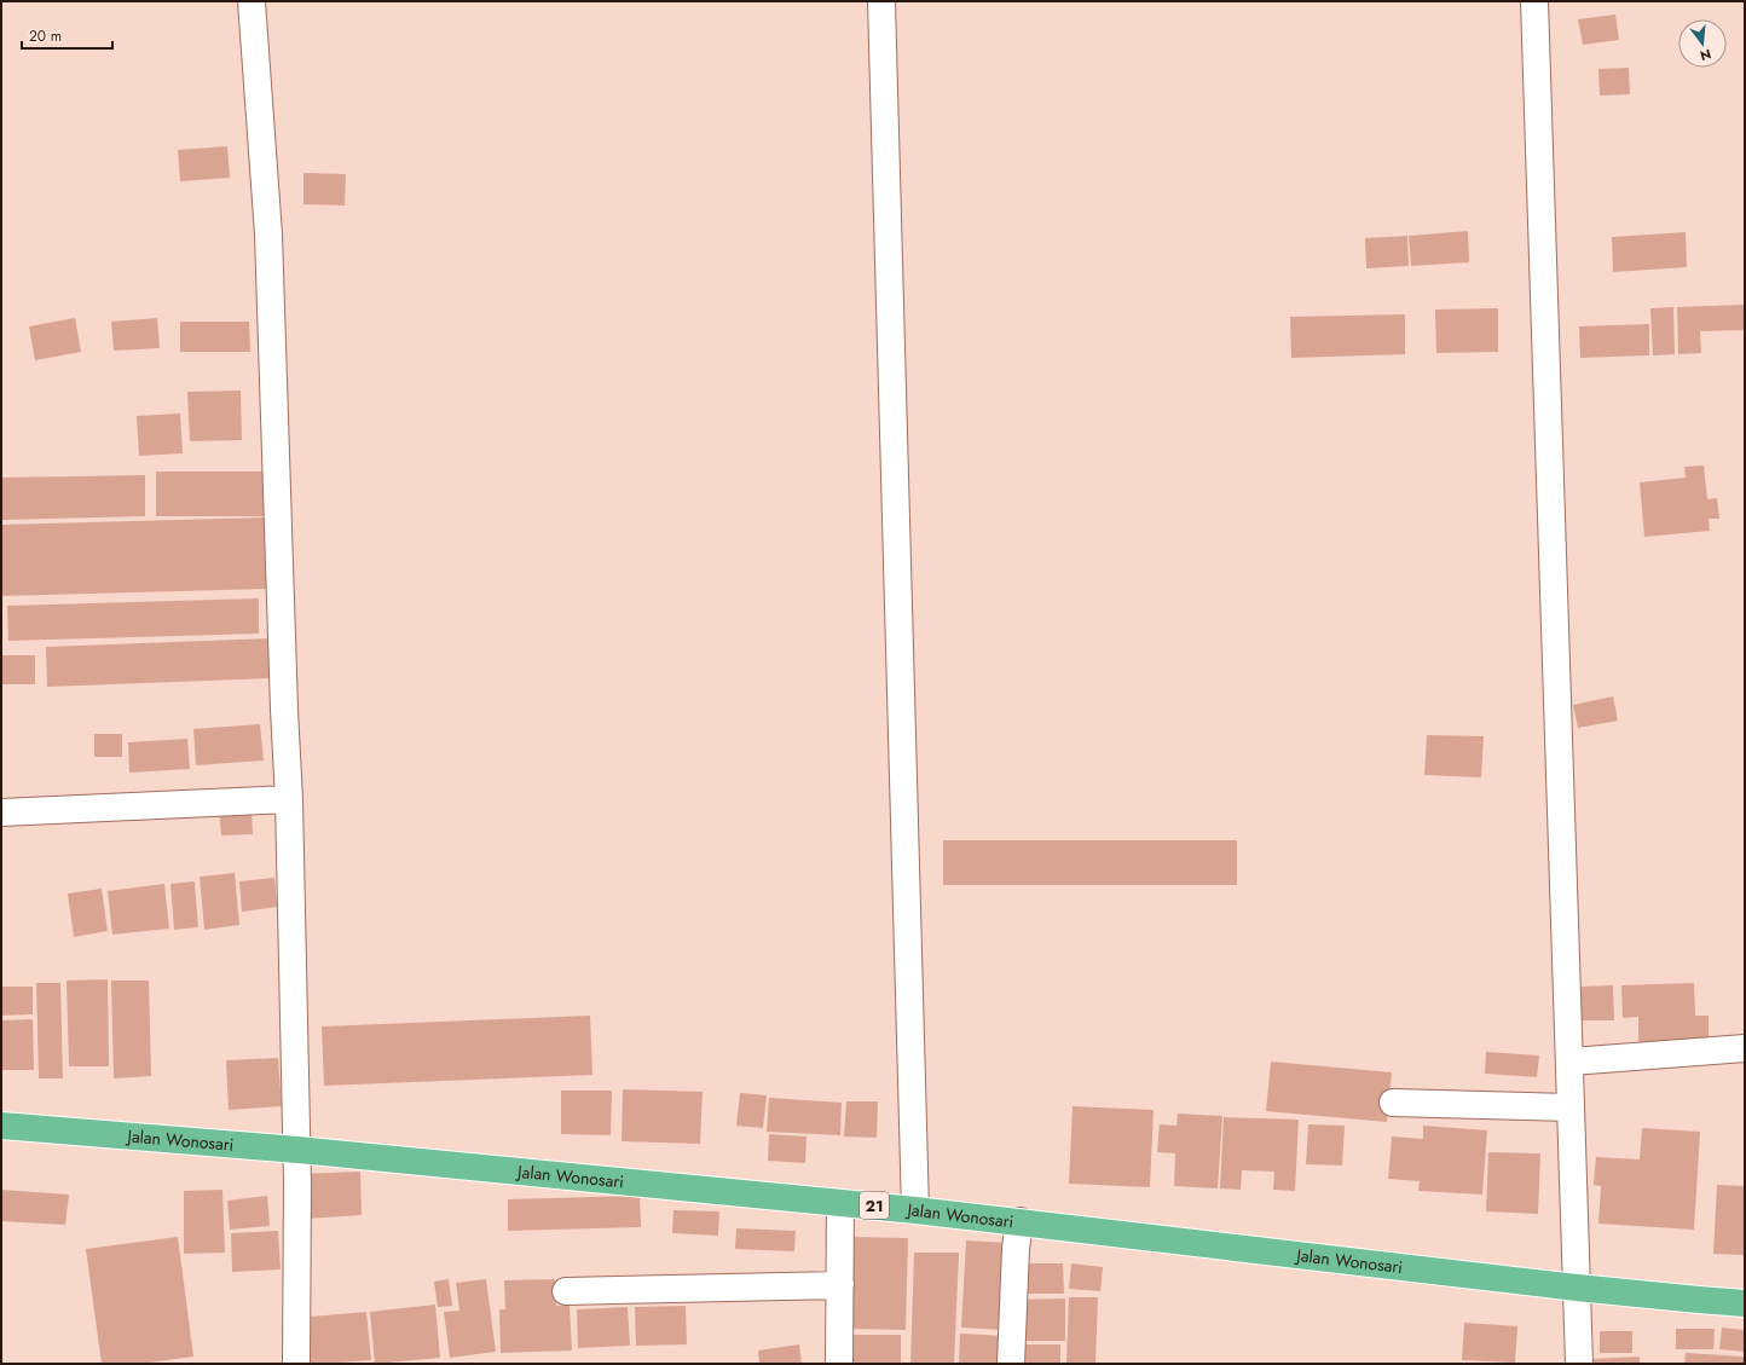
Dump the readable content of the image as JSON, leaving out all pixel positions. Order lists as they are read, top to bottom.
{
  "streets": {
    "highway": ["Jalan Wonosari", "21"]
  },
  "scale_bar": "20 m",
  "north": "bottom"
}
